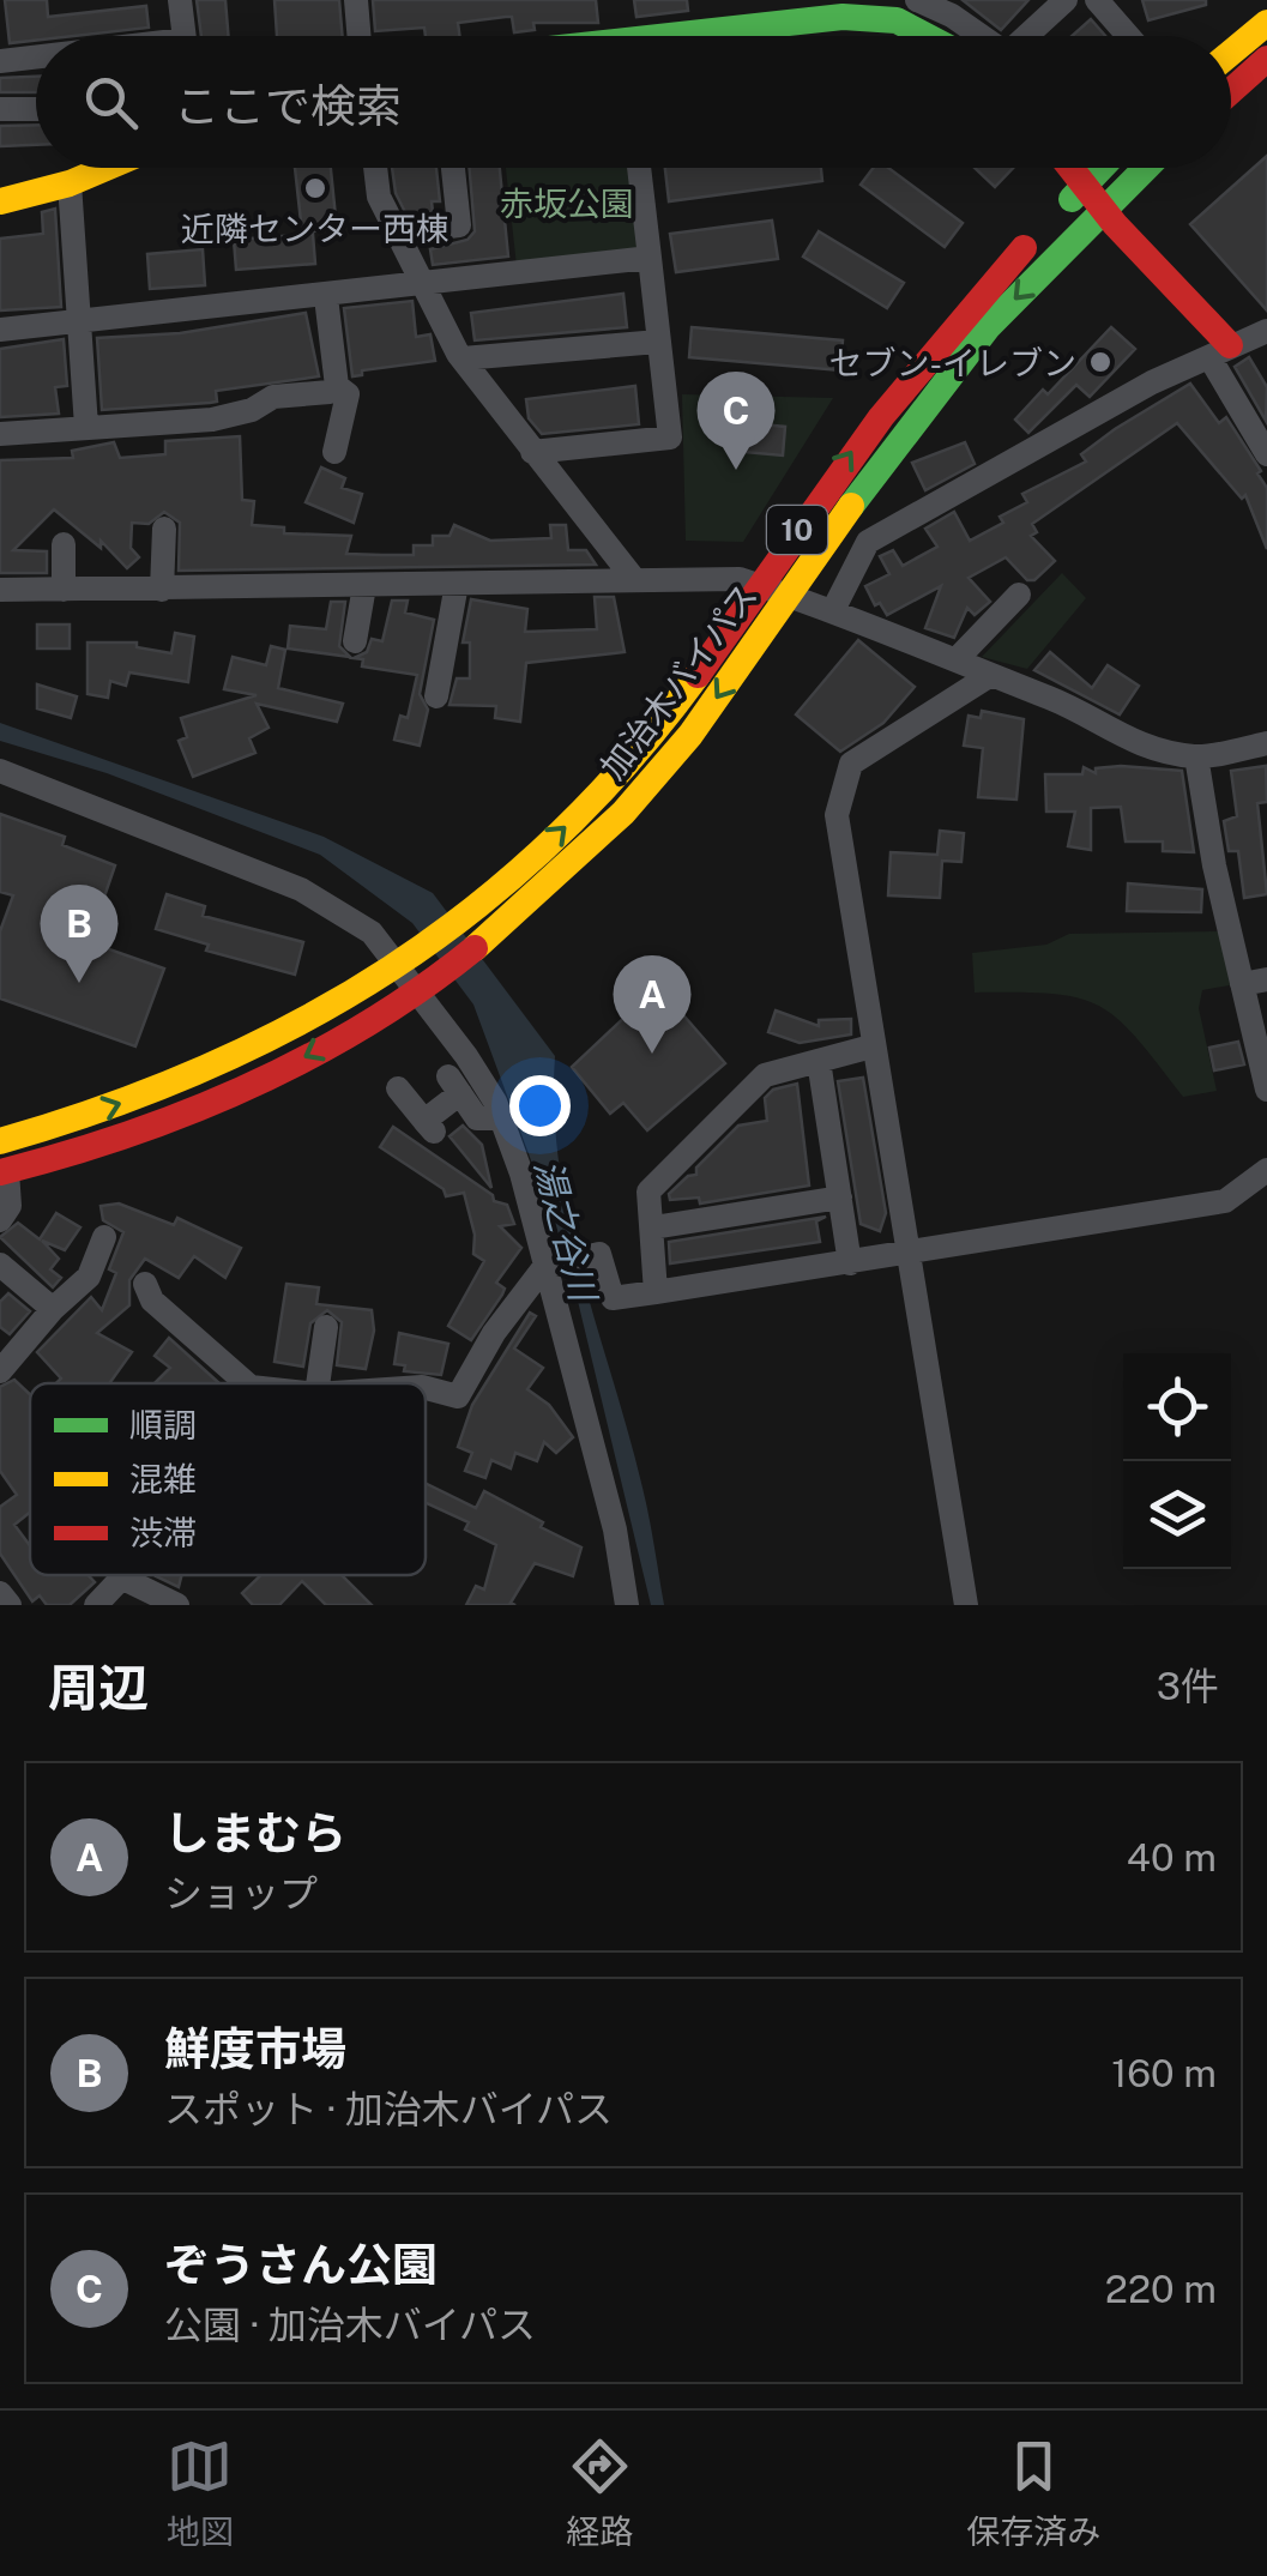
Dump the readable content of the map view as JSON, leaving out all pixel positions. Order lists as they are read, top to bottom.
{
  "streets": {
    "main road": ["10", "加治木バイパス"]
  },
  "water": ["湯之谷川"],
  "parks": ["赤坂公園"],
  "places": ["近隣センター西棟", "セブン-イレブン"],
  "legend": ["順調", "混雑", "渋滞"],
  "page": {
    "search": "ここで検索",
    "pins": ["C", "B", "A"],
    "heading": ["周辺", "3件"],
    "list": [
      {
        "mark": "A",
        "name": "しまむら",
        "note": "ショップ",
        "value": "40 m"
      },
      {
        "mark": "B",
        "name": "鮮度市場",
        "note": "スポット · 加治木バイパス",
        "value": "160 m"
      },
      {
        "mark": "C",
        "name": "ぞうさん公園",
        "note": "公園 · 加治木バイパス",
        "value": "220 m"
      }
    ],
    "nav": ["地図", "経路", "保存済み"]
  }
}
